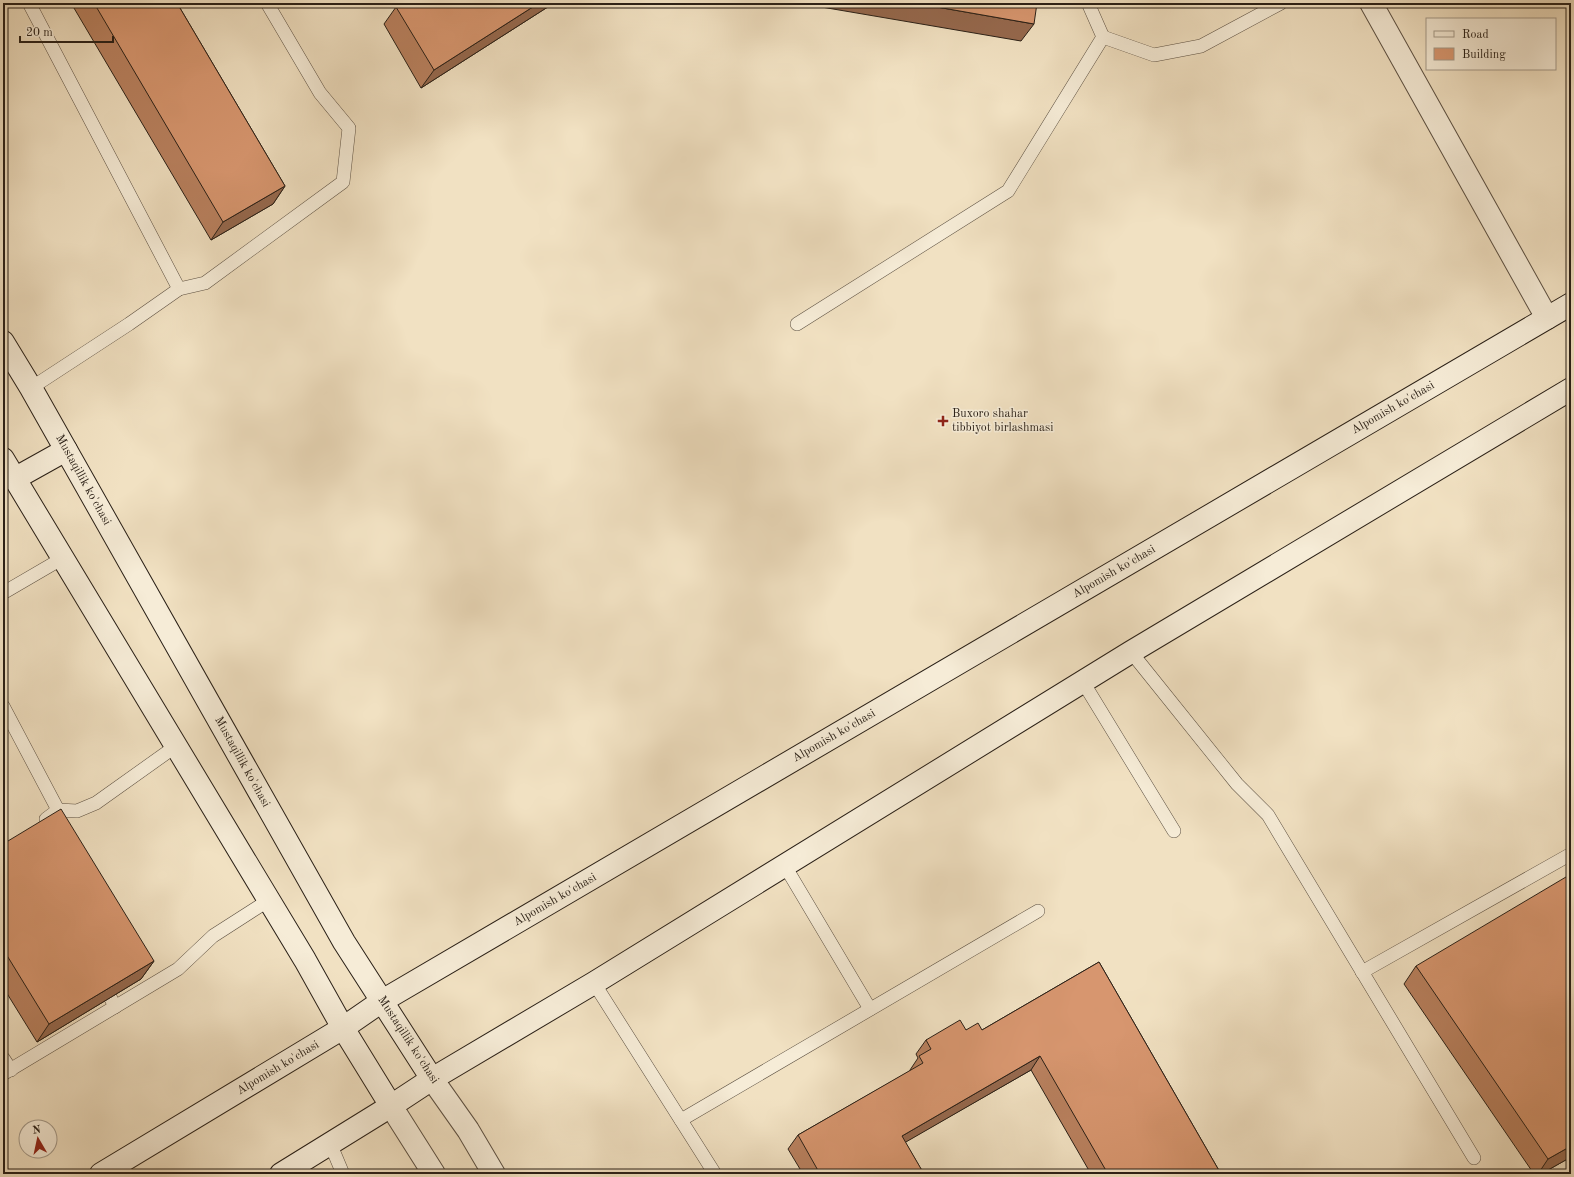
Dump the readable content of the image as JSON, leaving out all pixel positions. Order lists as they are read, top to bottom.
{
  "streets": {
    "main road": ["Alpomish ko'chasi", "Mustaqillik ko'chasi"]
  },
  "crossings": [
    ["Alpomish ko'chasi", "Mustaqillik ko'chasi"]
  ],
  "places": {
    "health": ["Buxoro shahar tibbiyot birlashmasi"]
  },
  "legend": ["Road", "Building"],
  "scale_bar": "20 m",
  "north": "top"
}
